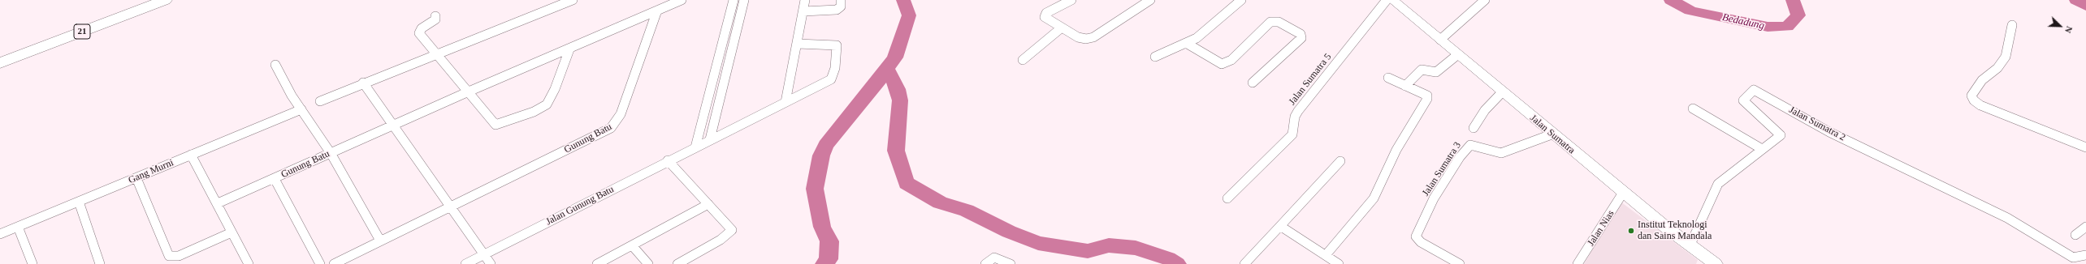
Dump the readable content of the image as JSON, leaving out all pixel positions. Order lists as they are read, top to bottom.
{
  "streets": {
    "highway": ["21"],
    "main road": ["Jalan Sumatra"],
    "street": [
      "Jalan Sumatra 5",
      "Jalan Sumatra 2",
      "Gunung Batu",
      "Jalan Sumatra 3",
      "Gang Murni",
      "Jalan Gunung Batu",
      "Jalan Nias"
    ]
  },
  "crossings": [
    ["Jalan Sumatra 2", "Jalan Sumatra"],
    ["Jalan Sumatra", "Jalan Sumatra 3"],
    ["Jalan Sumatra", "Jalan Nias"]
  ],
  "water": ["Bedadung"],
  "places": ["Institut Teknologi dan Sains Mandala"],
  "north": "bottom right"
}
